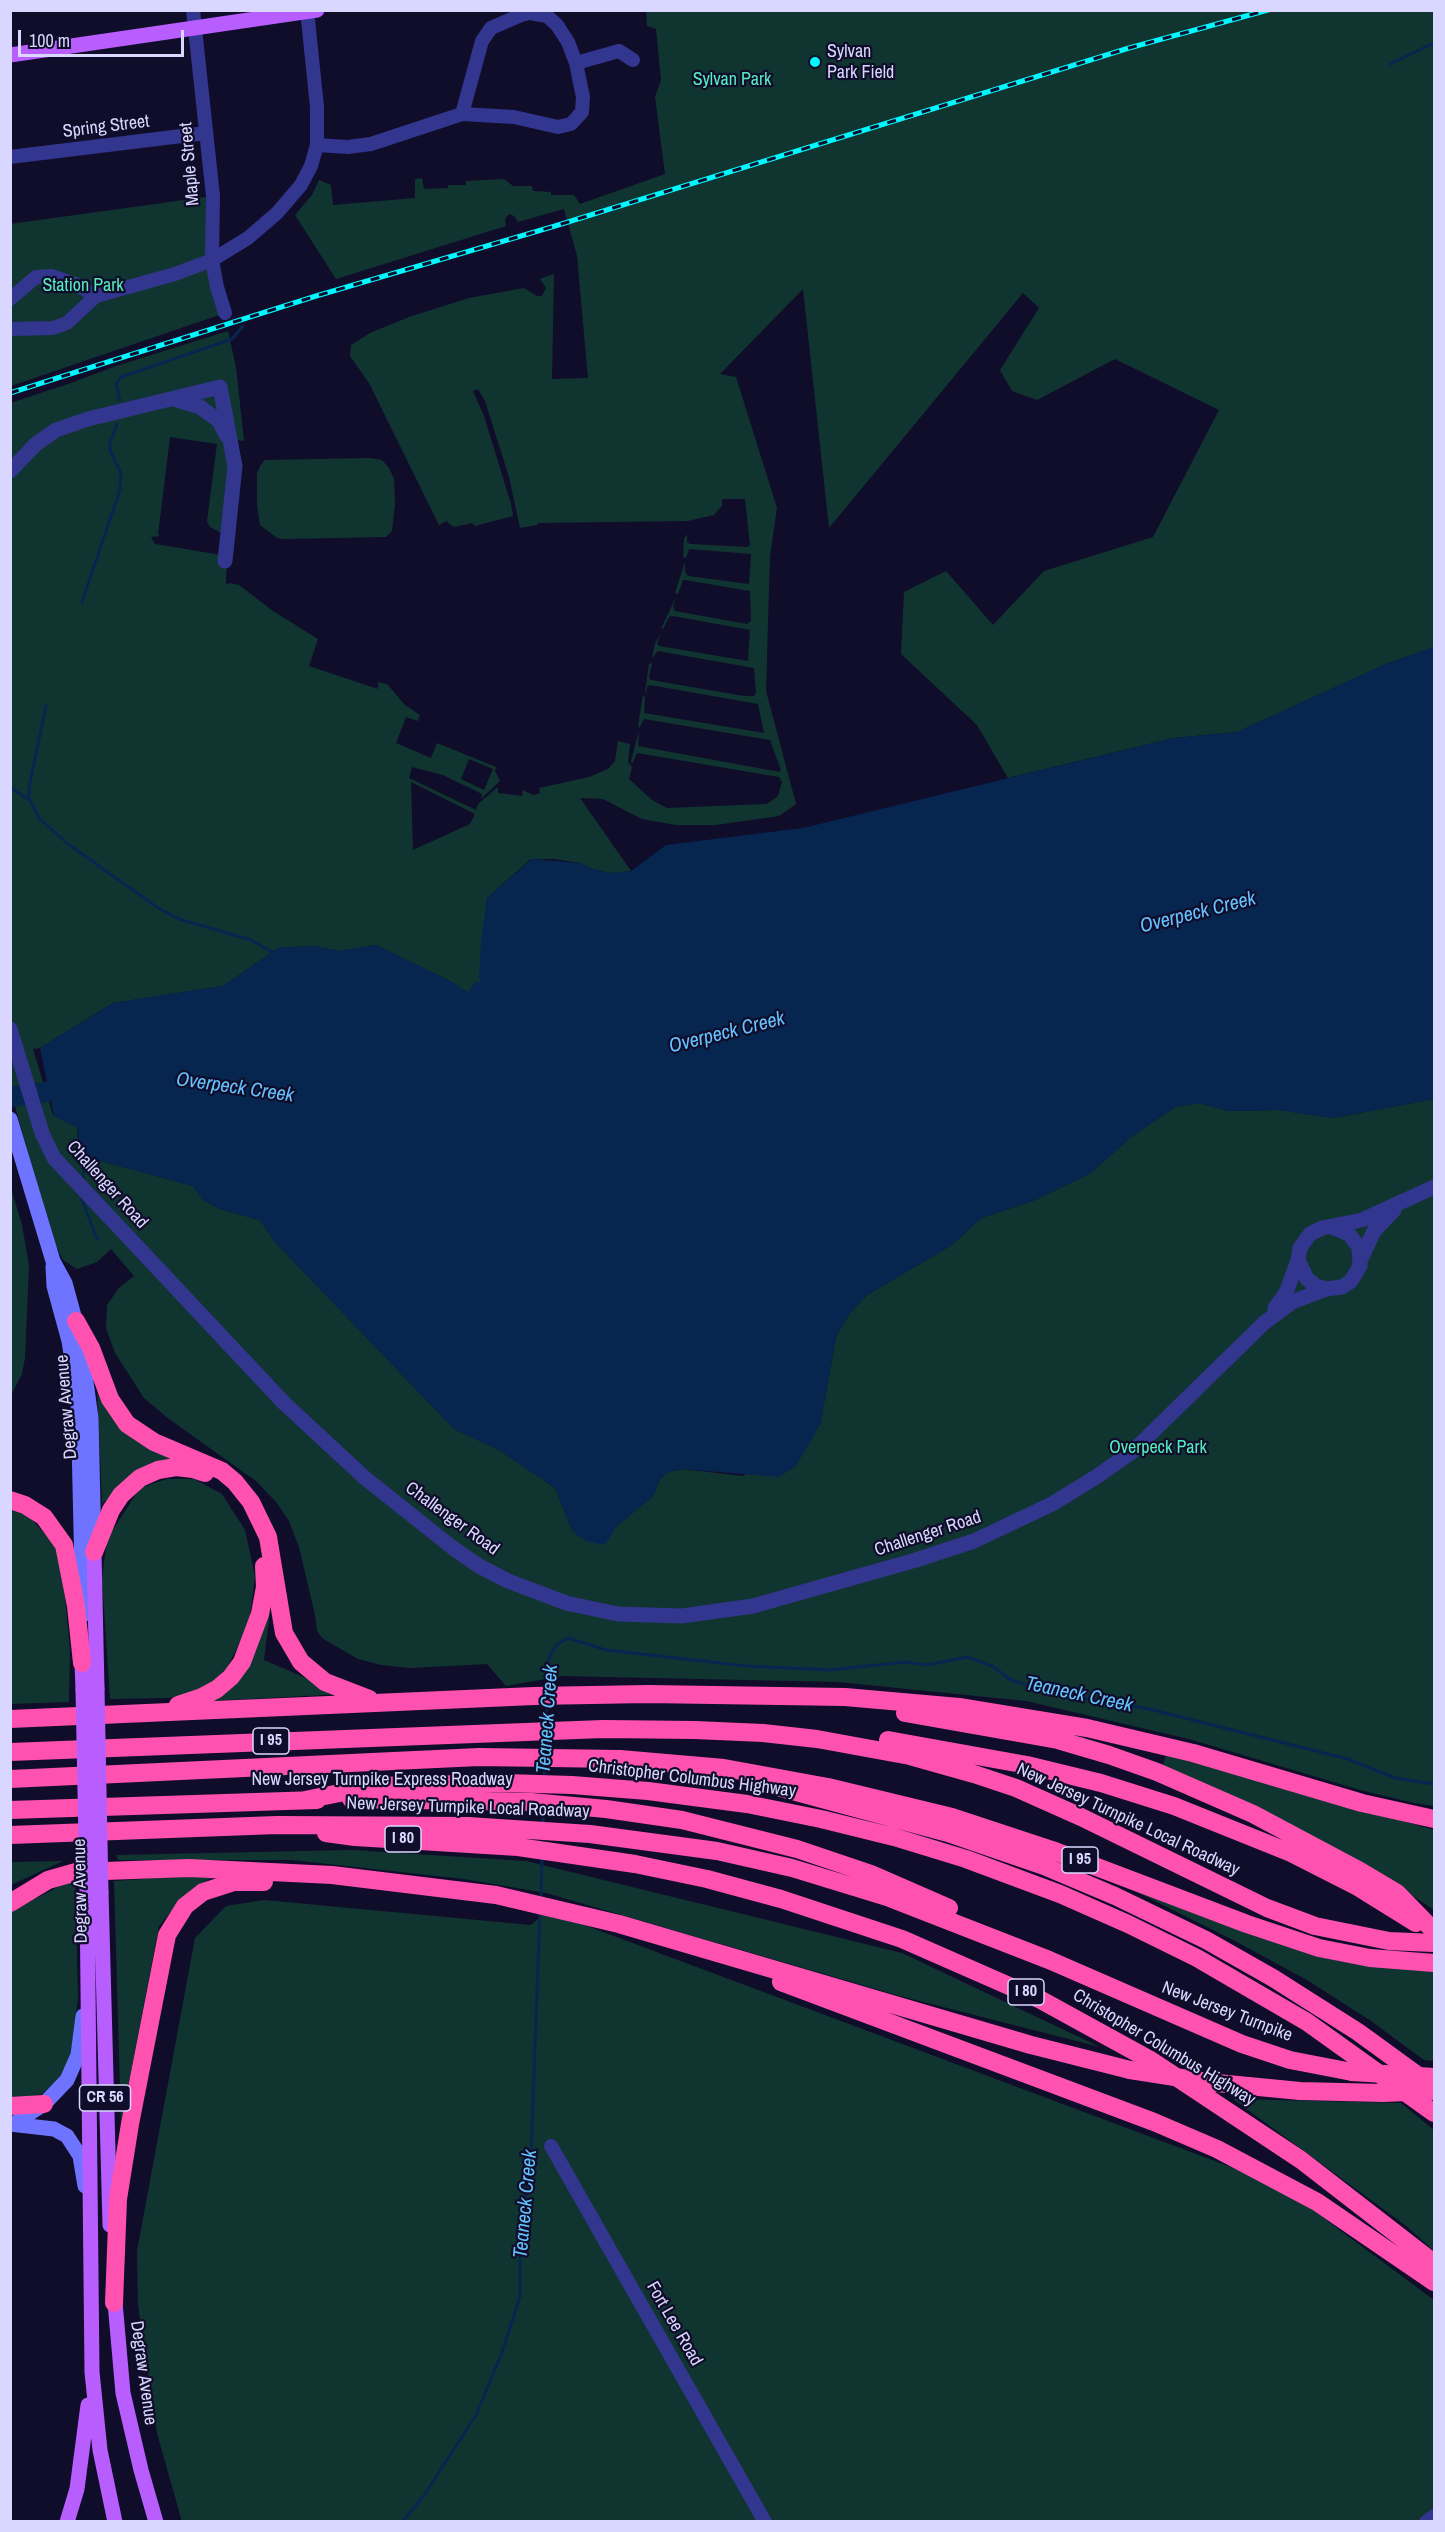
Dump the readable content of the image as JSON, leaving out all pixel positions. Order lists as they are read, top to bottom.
{
  "streets": {
    "highway": [
      "I 95",
      "Christopher Columbus Highway",
      "New Jersey Turnpike Express Roadway",
      "New Jersey Turnpike Local Roadway",
      "I 80",
      "New Jersey Turnpike"
    ],
    "main road": ["Degraw Avenue", "CR 56"],
    "street": [
      "Spring Street",
      "Maple Street",
      "Challenger Road",
      "Fort Lee Road"
    ]
  },
  "crossings": [
    ["Spring Street", "Maple Street"],
    ["Christopher Columbus Highway", "New Jersey Turnpike Express Roadway"],
    ["Christopher Columbus Highway", "New Jersey Turnpike Local Roadway"],
    ["New Jersey Turnpike Express Roadway", "New Jersey Turnpike Local Roadway"],
    ["New Jersey Turnpike Express Roadway", "New Jersey Turnpike"],
    ["New Jersey Turnpike Local Roadway", "New Jersey Turnpike"]
  ],
  "water": ["Overpeck Creek", "Teaneck Creek"],
  "parks": ["Sylvan Park", "Station Park", "Overpeck Park"],
  "places": ["Sylvan Park Field"],
  "scale_bar": "100 m"
}
